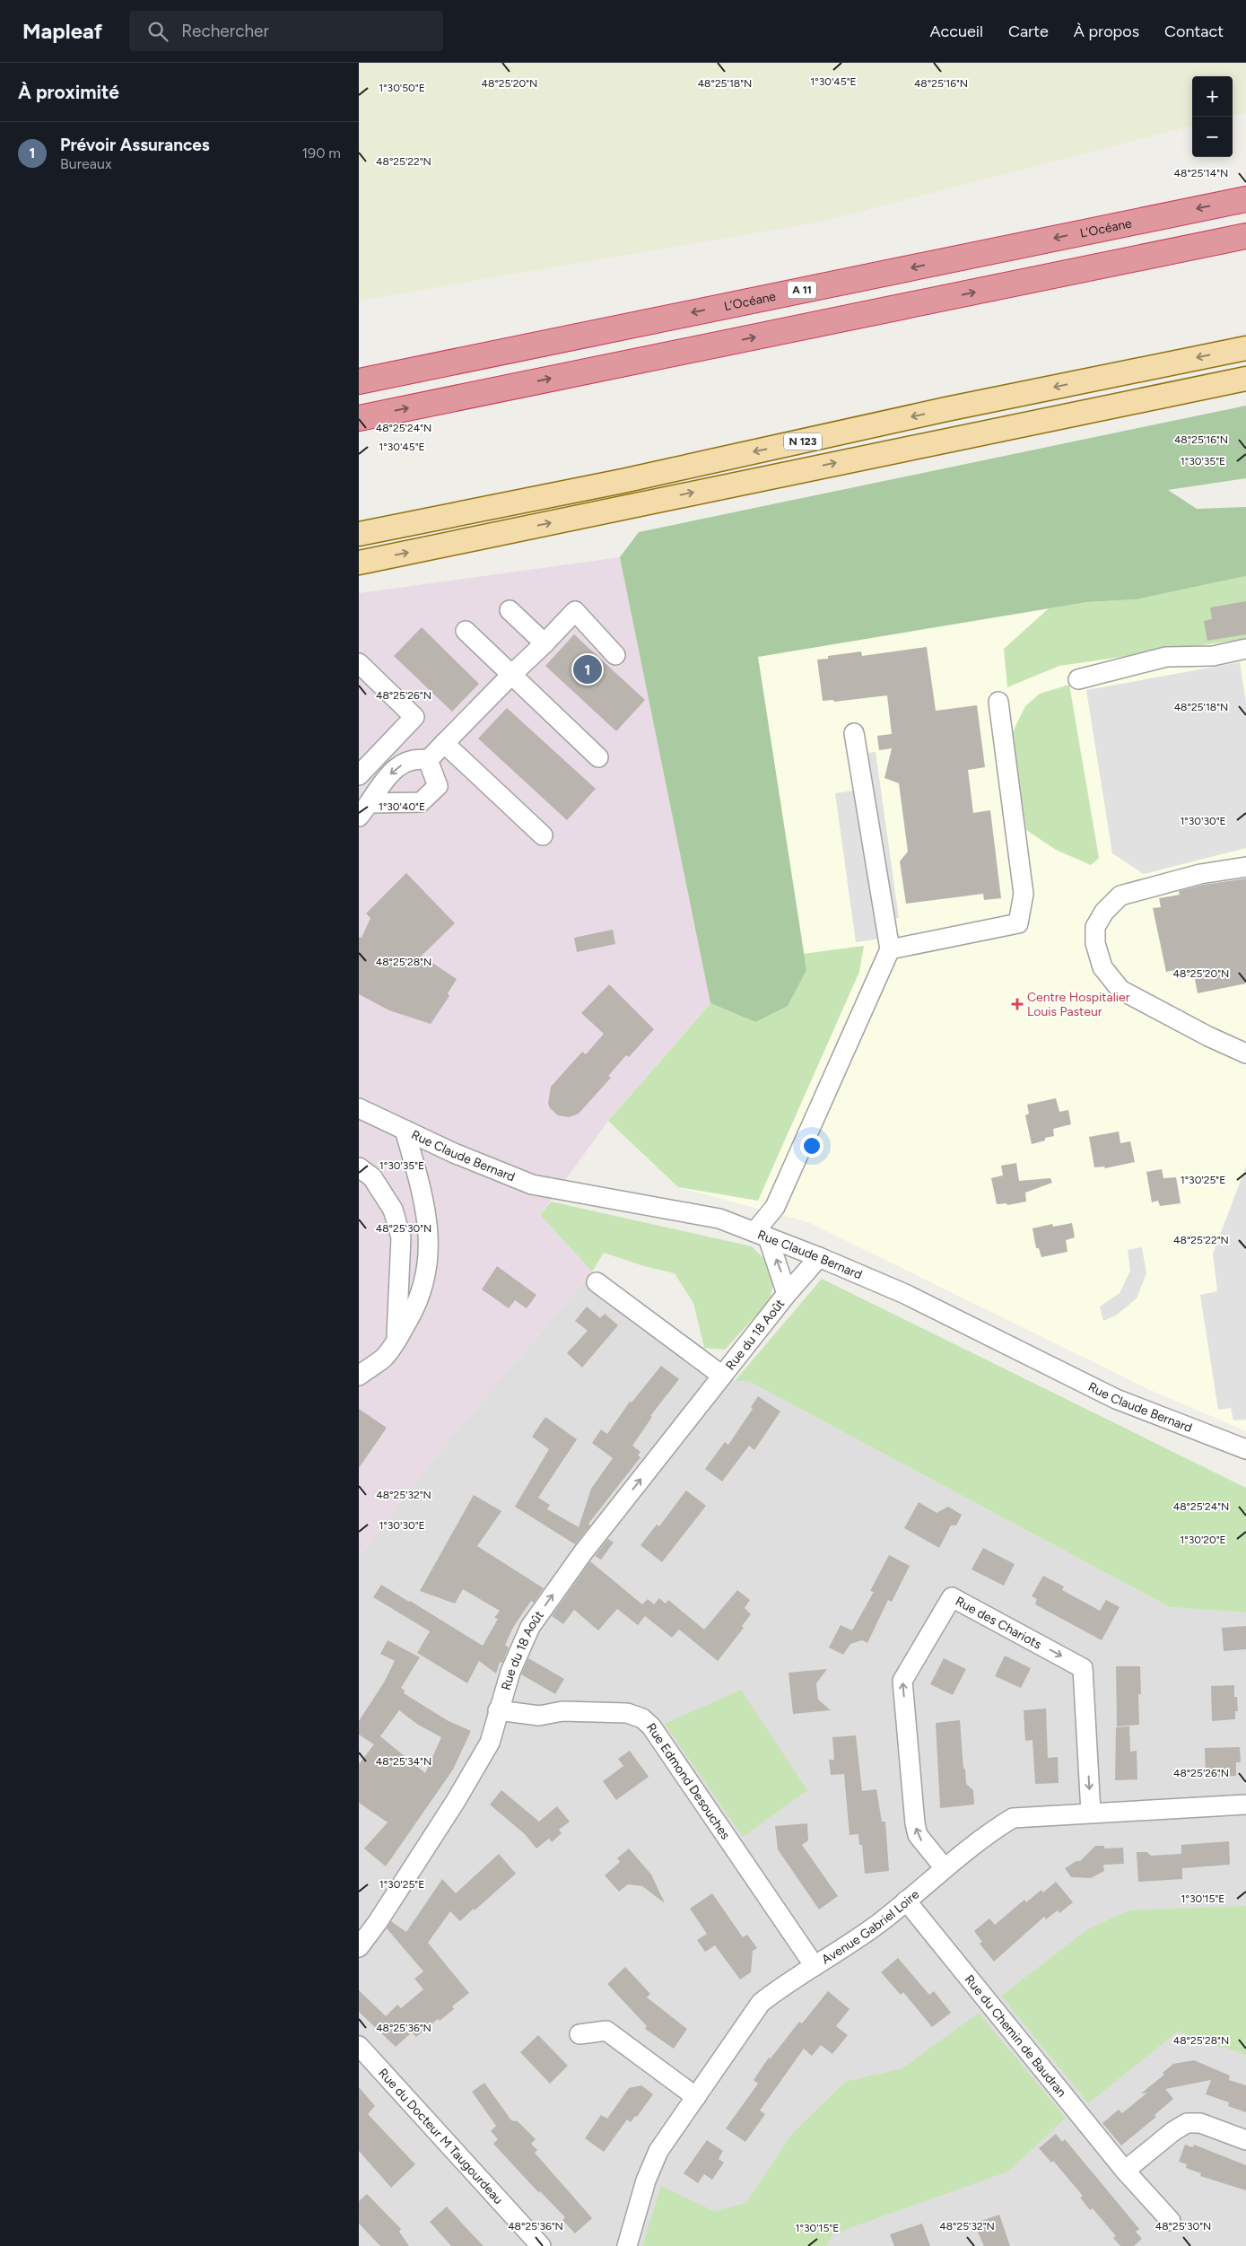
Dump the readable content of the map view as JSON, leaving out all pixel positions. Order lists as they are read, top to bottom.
{
  "streets": {
    "highway": ["L’Océane", "A 11"],
    "main road": ["N 123"],
    "street": [
      "Rue Claude Bernard",
      "Rue du 18 Août",
      "Rue des Chariots",
      "Rue Edmond Desouches",
      "Avenue Gabriel Loire",
      "Rue du Chemin de Baudran",
      "Rue du Docteur M Taugourdeau"
    ]
  },
  "crossings": [
    ["Rue Claude Bernard", "Rue du 18 Août"],
    ["Rue du 18 Août", "Rue Edmond Desouches"],
    ["Rue des Chariots", "Avenue Gabriel Loire"],
    ["Rue Edmond Desouches", "Avenue Gabriel Loire"],
    ["Avenue Gabriel Loire", "Rue du Chemin de Baudran"]
  ],
  "one_way": ["Rue du 18 Août"],
  "places": {
    "health": ["Centre Hospitalier Louis Pasteur"]
  },
  "page": {
    "header": "Mapleaf",
    "search": "Rechercher",
    "nav": [
      "Accueil",
      "Carte",
      "À propos",
      "Contact"
    ],
    "heading": "À proximité",
    "map_buttons": ["+", "−"],
    "list": [
      {
        "mark": "1",
        "name": "Prévoir Assurances",
        "note": "Bureaux",
        "value": "190 m"
      }
    ],
    "pins": "1"
  },
  "coordinates": [
    "1°30'45\"E",
    "48°25'18\"N",
    "48°25'16\"N",
    "48°25'20\"N",
    "1°30'50\"E",
    "48°25'22\"N",
    "48°25'14\"N",
    "48°25'24\"N",
    "1°30'35\"E",
    "48°25'26\"N",
    "1°30'40\"E",
    "1°30'30\"E",
    "48°25'28\"N",
    "1°30'25\"E",
    "48°25'30\"N",
    "48°25'32\"N",
    "1°30'20\"E",
    "48°25'34\"N",
    "1°30'15\"E",
    "48°25'36\"N"
  ]
}
